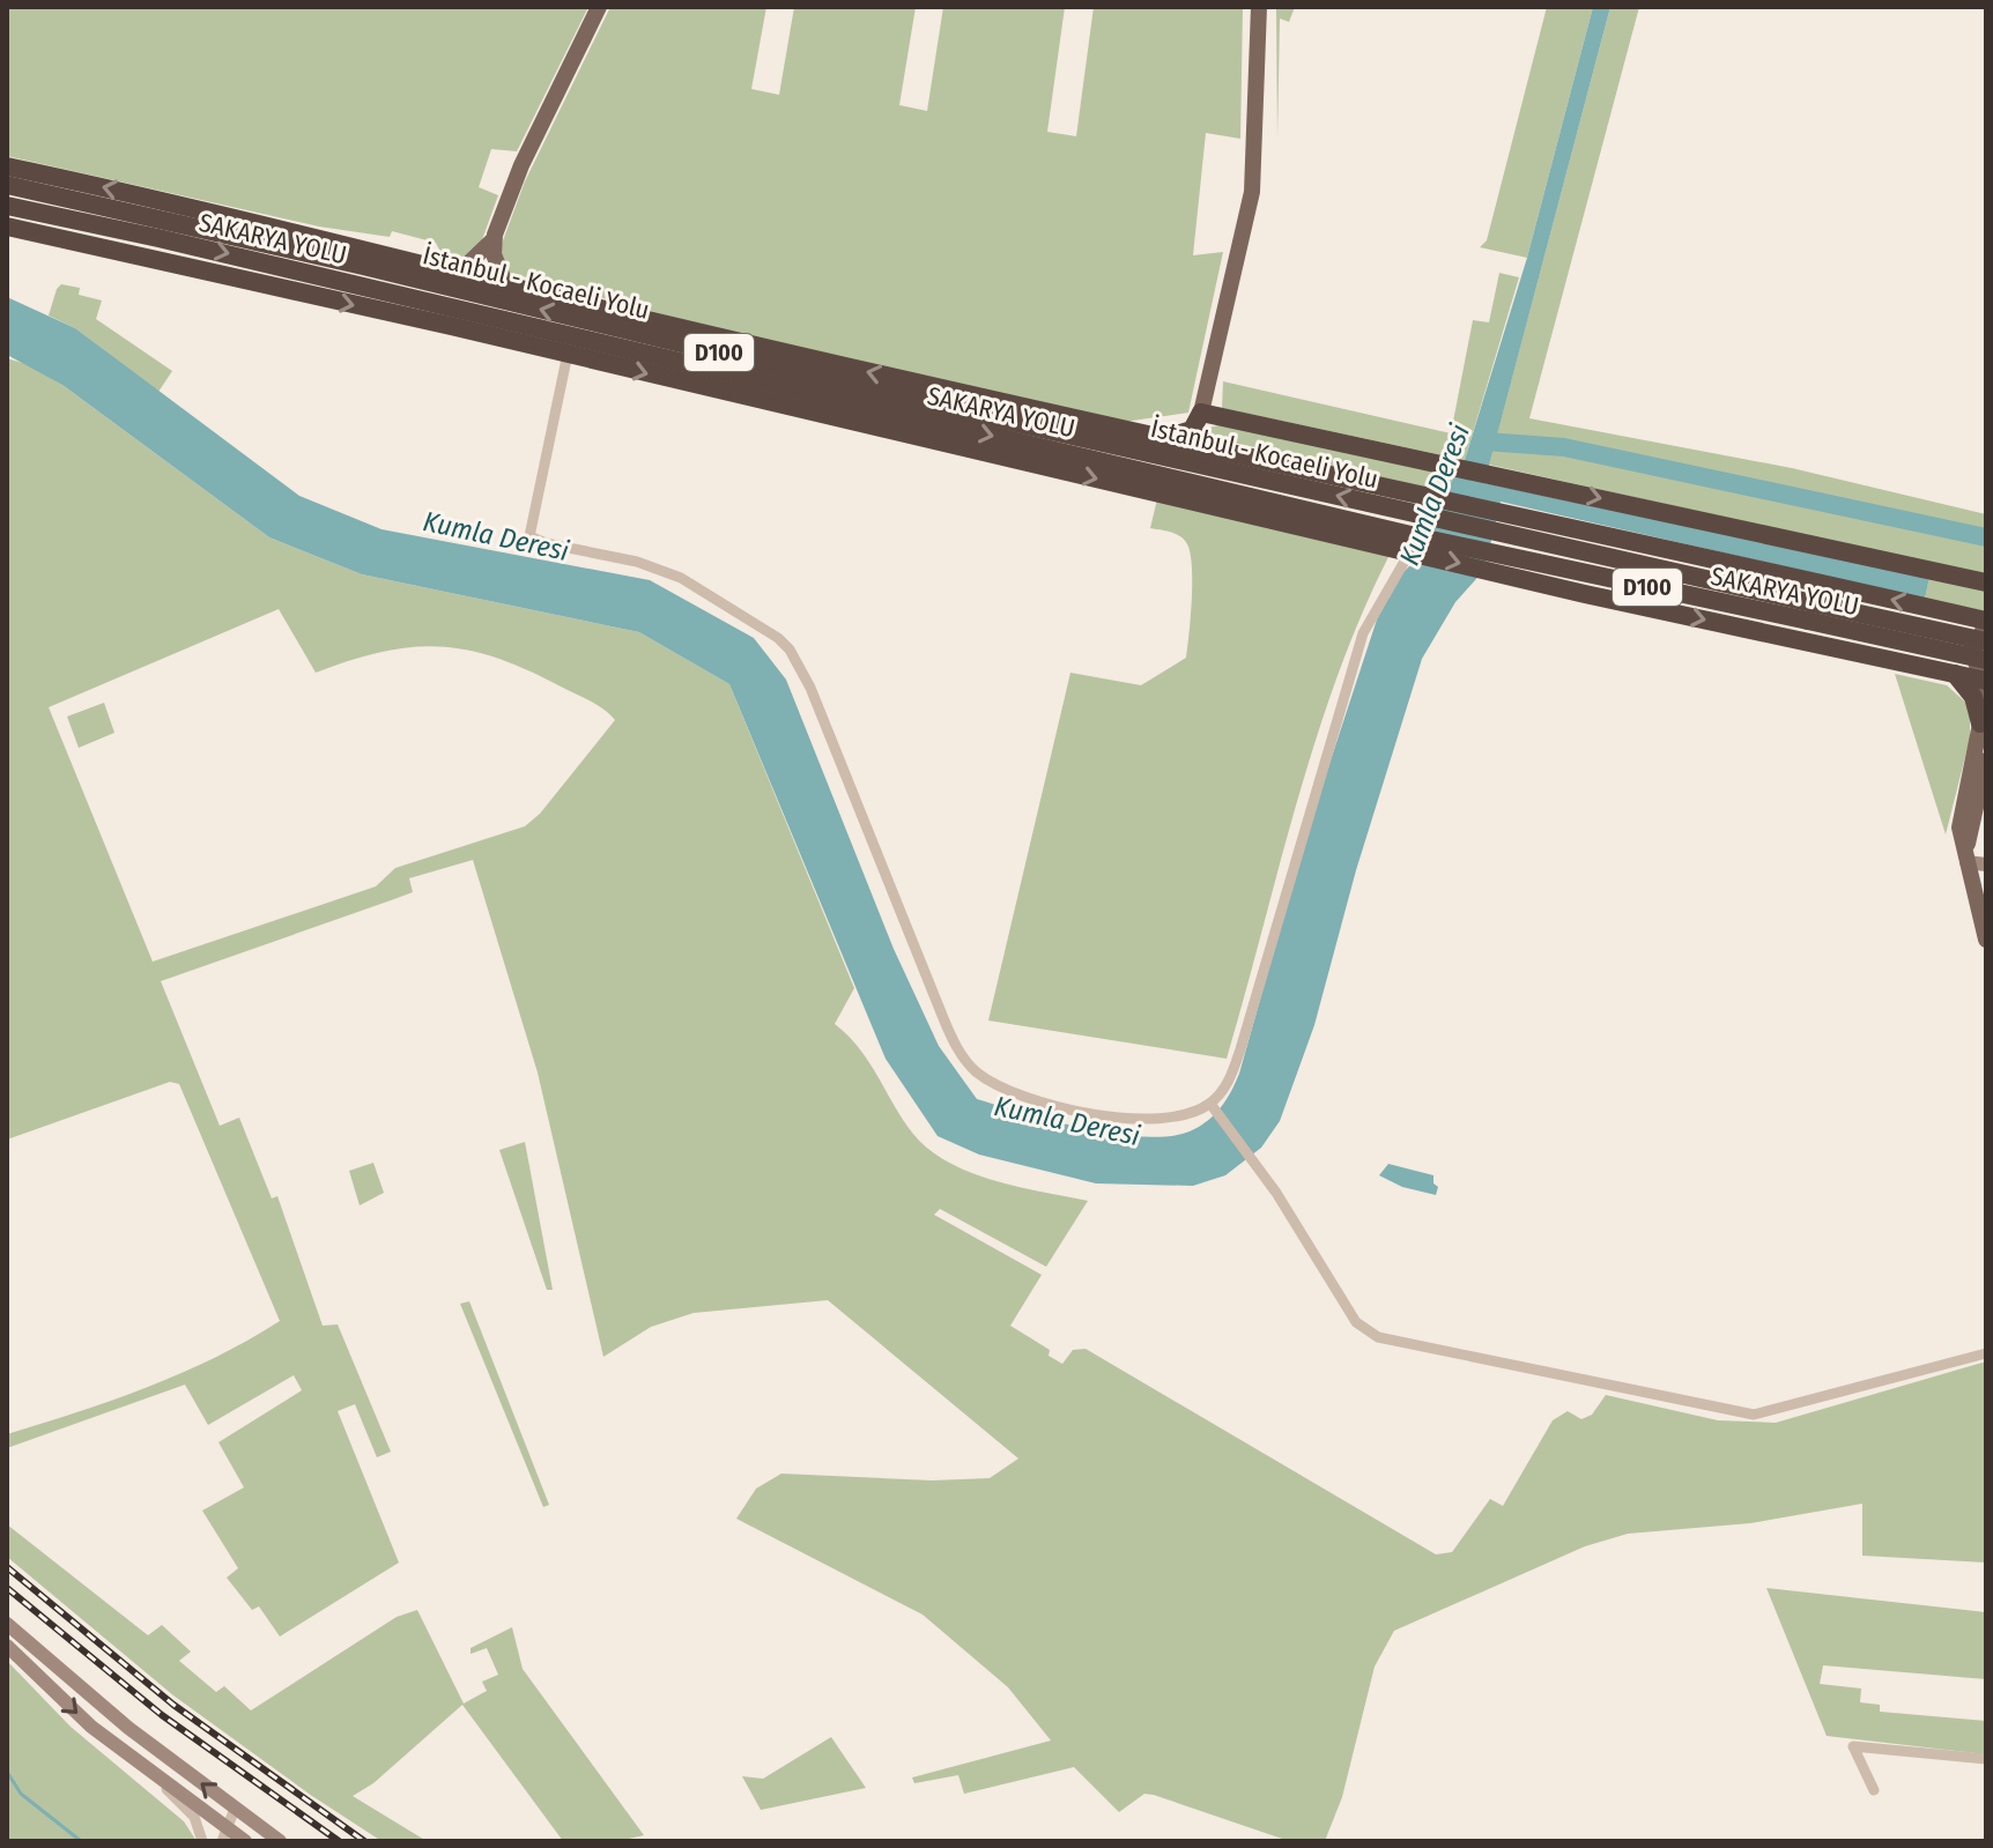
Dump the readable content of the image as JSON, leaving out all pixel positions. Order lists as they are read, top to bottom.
{
  "streets": {
    "highway": ["SAKARYA YOLU", "İstanbul - Kocaeli Yolu", "D100"]
  },
  "crossings": [
    ["SAKARYA YOLU", "D100"],
    ["İstanbul - Kocaeli Yolu", "D100"]
  ],
  "water": ["Kumla Deresi"]
}
